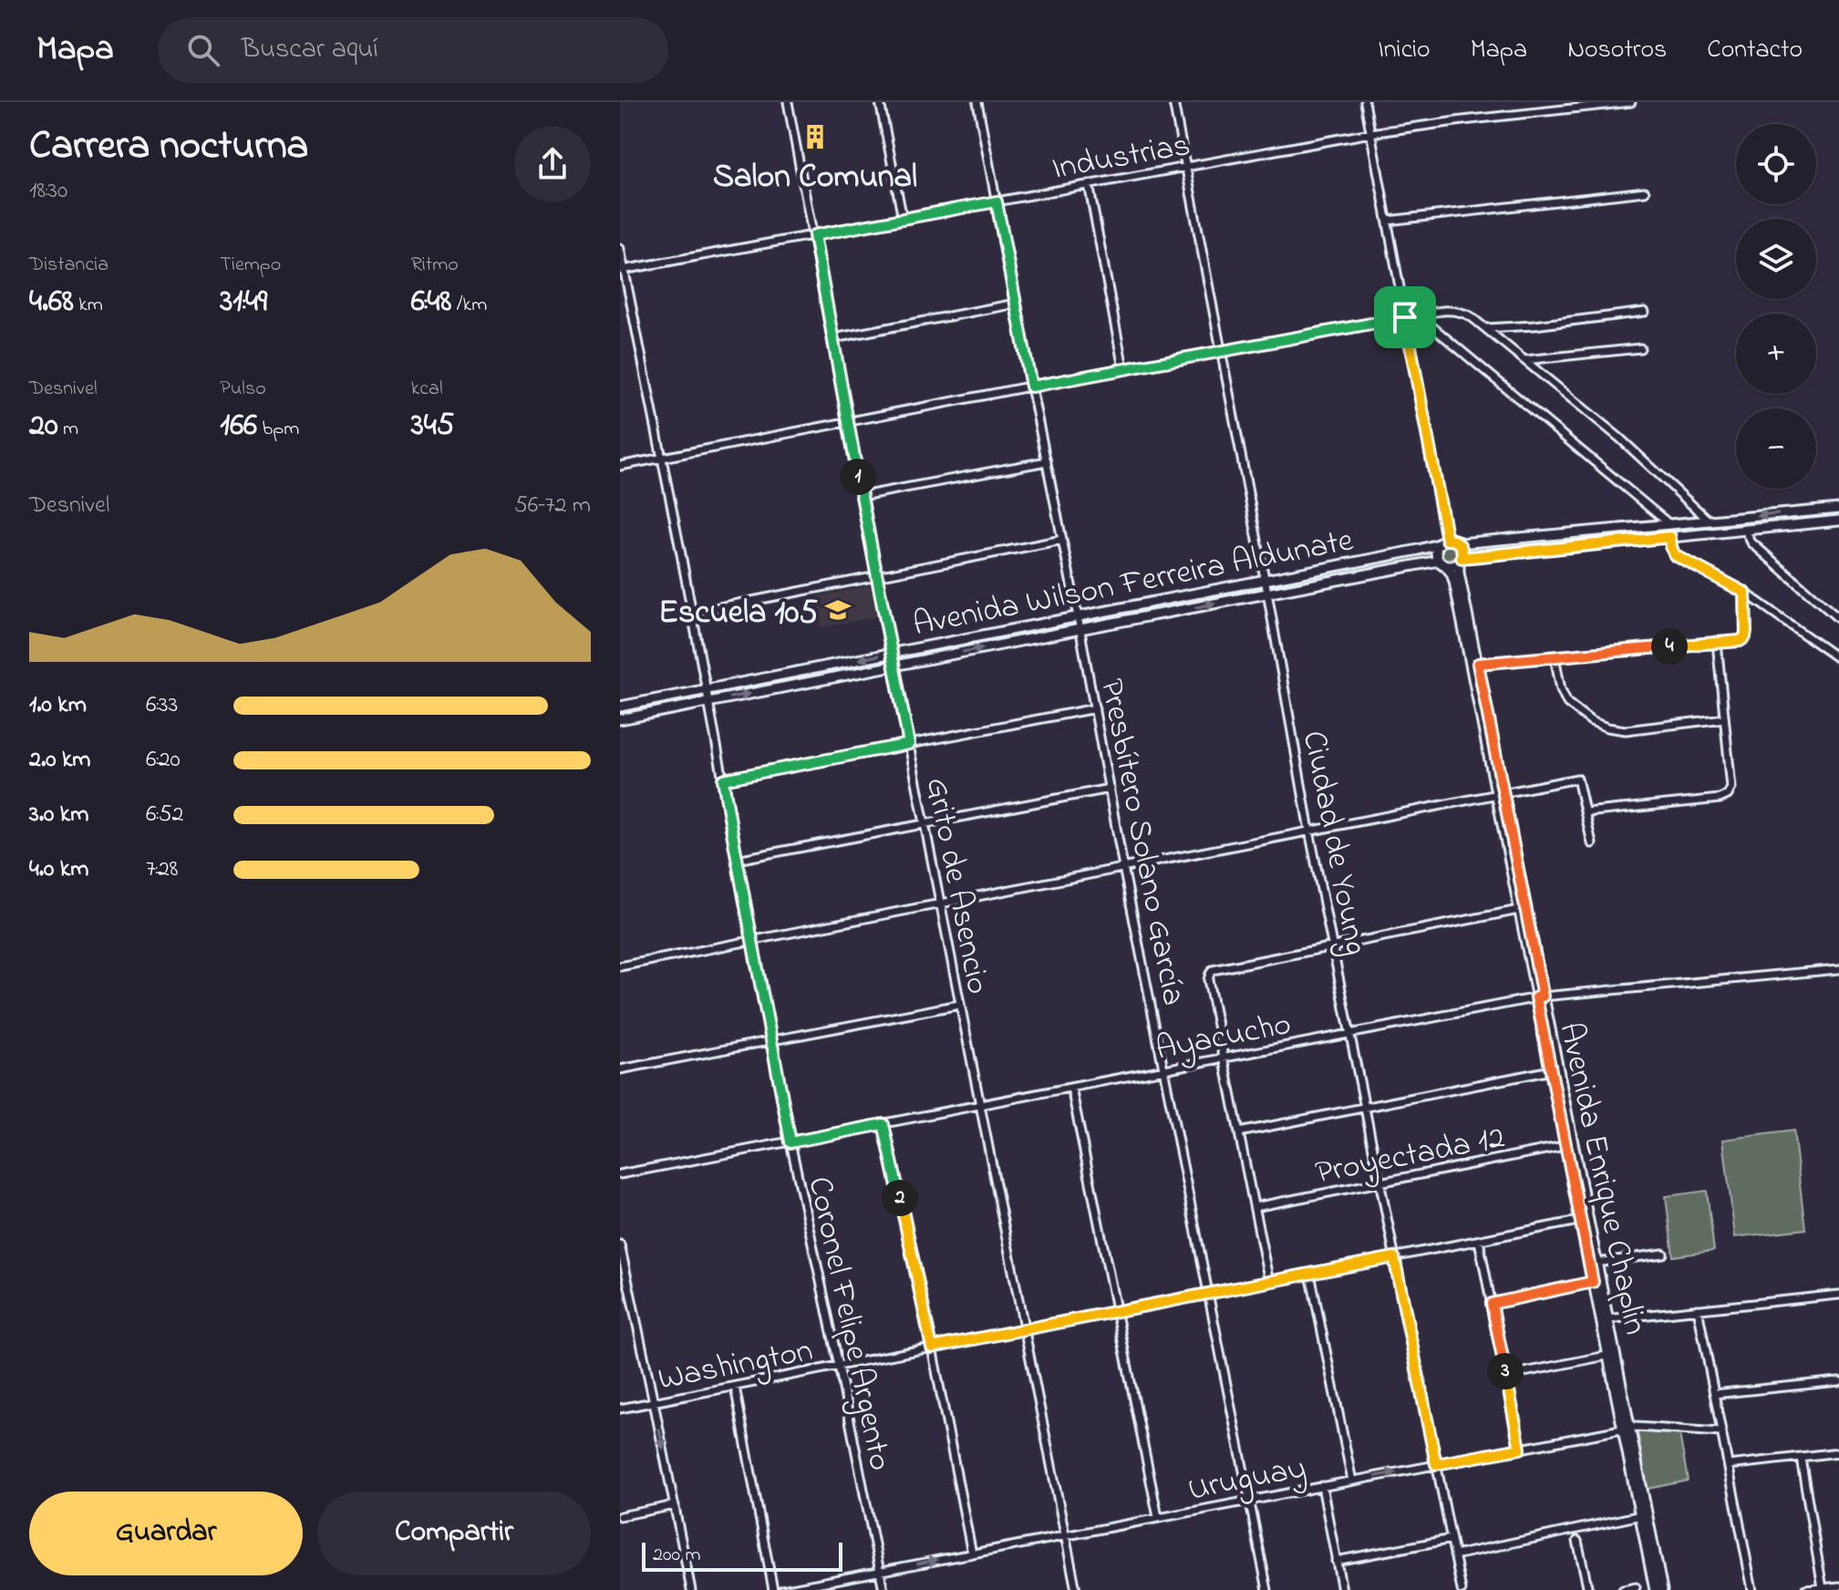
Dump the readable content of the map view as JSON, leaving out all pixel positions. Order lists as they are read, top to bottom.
{
  "streets": {
    "street": [
      "Industrias",
      "Avenida Wilson Ferreira Aldunate",
      "Presbítero Solano García",
      "Ciudad de Young",
      "Grito de Asencio",
      "Ayacucho",
      "Proyectada 12",
      "Avenida Enrique Chaplin",
      "Coronel Felipe Argento",
      "Washington",
      "Uruguay"
    ]
  },
  "crossings": [
    ["Industrias", "Presbítero Solano García"],
    ["Industrias", "Ciudad de Young"],
    ["Industrias", "Grito de Asencio"],
    ["Industrias", "Coronel Felipe Argento"],
    ["Avenida Wilson Ferreira Aldunate", "Presbítero Solano García"],
    ["Avenida Wilson Ferreira Aldunate", "Ciudad de Young"],
    ["Avenida Wilson Ferreira Aldunate", "Grito de Asencio"],
    ["Avenida Wilson Ferreira Aldunate", "Avenida Enrique Chaplin"],
    ["Avenida Wilson Ferreira Aldunate", "Coronel Felipe Argento"],
    ["Presbítero Solano García", "Ayacucho"],
    ["Presbítero Solano García", "Washington"],
    ["Presbítero Solano García", "Uruguay"],
    ["Ciudad de Young", "Ayacucho"],
    ["Ciudad de Young", "Proyectada 12"],
    ["Ciudad de Young", "Washington"],
    ["Ciudad de Young", "Uruguay"],
    ["Grito de Asencio", "Ayacucho"],
    ["Grito de Asencio", "Washington"],
    ["Grito de Asencio", "Uruguay"],
    ["Ayacucho", "Avenida Enrique Chaplin"],
    ["Ayacucho", "Coronel Felipe Argento"],
    ["Proyectada 12", "Avenida Enrique Chaplin"],
    ["Avenida Enrique Chaplin", "Washington"],
    ["Avenida Enrique Chaplin", "Uruguay"],
    ["Coronel Felipe Argento", "Washington"],
    ["Coronel Felipe Argento", "Uruguay"]
  ],
  "places": {
    "building": ["Salon Comunal"],
    "school or university": ["Escuela 105"]
  },
  "scale_bar": "200 m",
  "page": {
    "header": "Mapa",
    "search": "Buscar aquí",
    "nav": [
      "Inicio",
      "Mapa",
      "Nosotros",
      "Contacto"
    ],
    "heading": ["Carrera nocturna", "18:30"],
    "map_buttons": ["+", "−"],
    "stats": [
      ["Distancia", "4.68 km"],
      ["Tiempo", "31:49"],
      ["Ritmo", "6:48 /km"],
      ["Desnivel", "20 m"],
      ["Pulso", "166 bpm"],
      ["kcal", "345"]
    ],
    "pins": [
      "1",
      "4",
      "2",
      "3"
    ],
    "chart": ["Desnivel", "56–72 m"],
    "list": [
      {
        "name": "1.0 km",
        "note": "6:33"
      },
      {
        "name": "2.0 km",
        "note": "6:20"
      },
      {
        "name": "3.0 km",
        "note": "6:52"
      },
      {
        "name": "4.0 km",
        "note": "7:28"
      }
    ],
    "buttons": ["Guardar", "Compartir"],
    "scale": "200 m"
  }
}
